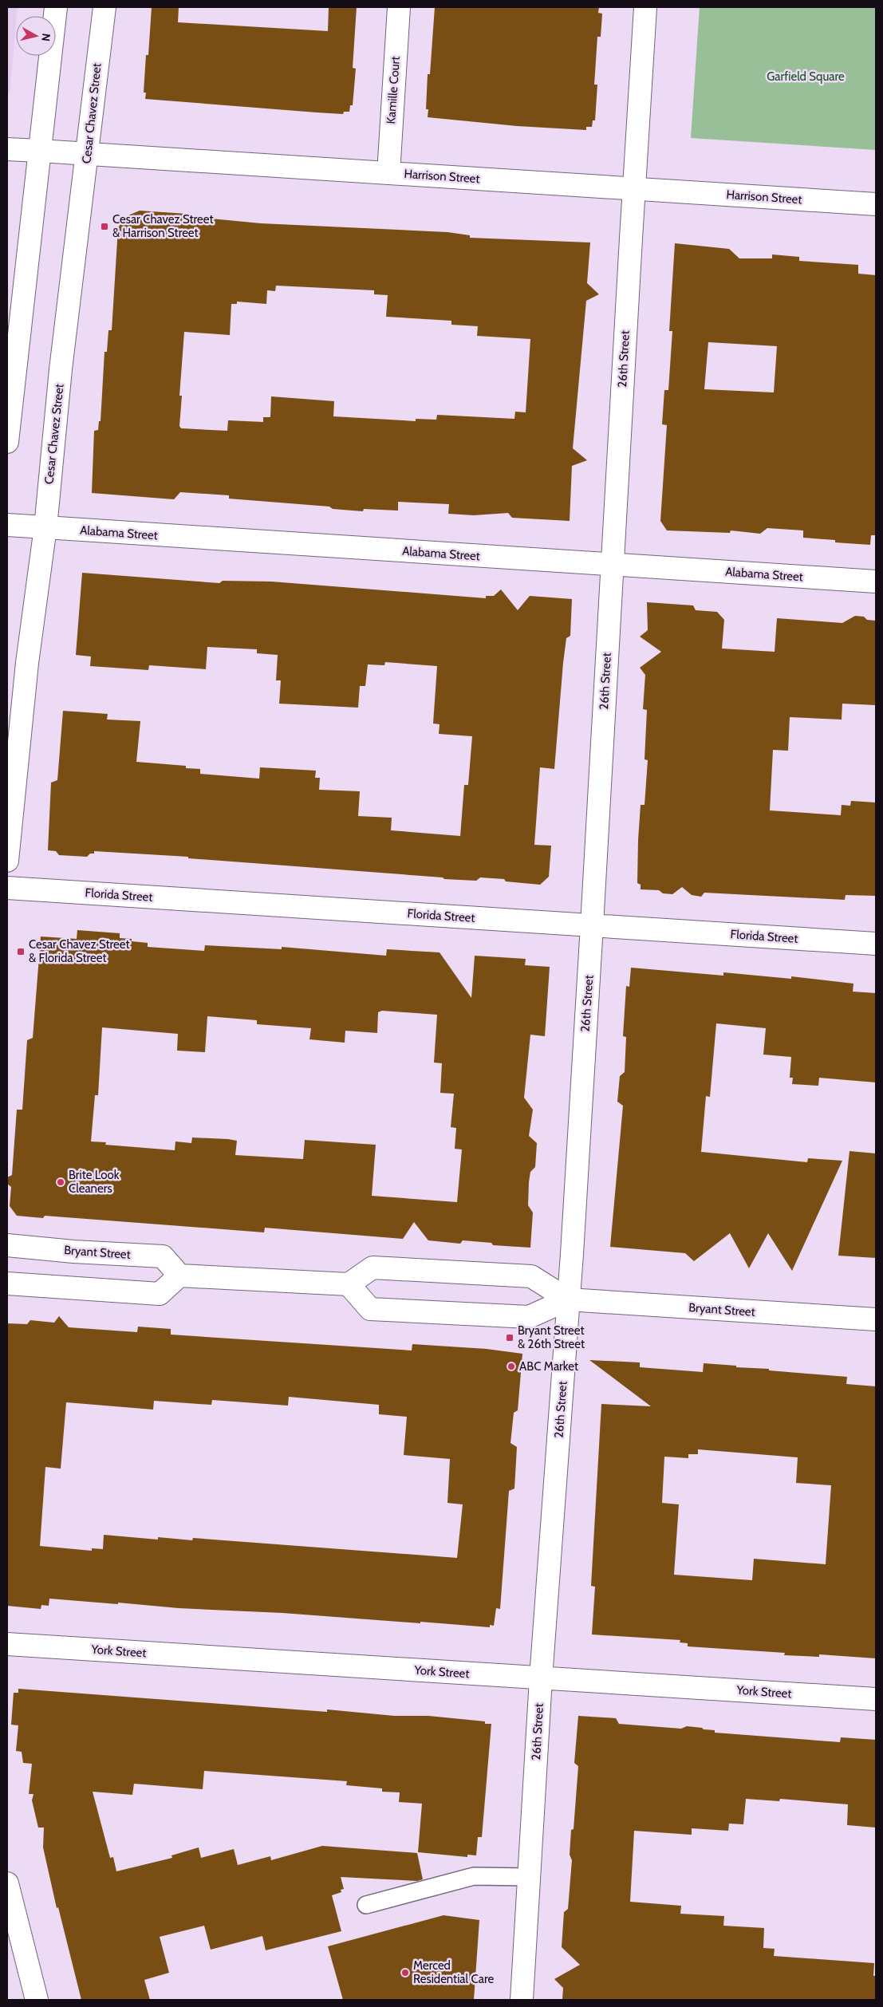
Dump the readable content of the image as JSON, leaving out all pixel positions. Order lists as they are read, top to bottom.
{
  "streets": {
    "street": [
      "Kamille Court",
      "Cesar Chavez Street",
      "Harrison Street",
      "26th Street",
      "Alabama Street",
      "Florida Street",
      "Bryant Street",
      "York Street"
    ]
  },
  "crossings": [
    ["Kamille Court", "Harrison Street"],
    ["Cesar Chavez Street", "Harrison Street"],
    ["Cesar Chavez Street", "Alabama Street"],
    ["Harrison Street", "26th Street"],
    ["26th Street", "Alabama Street"],
    ["26th Street", "Florida Street"],
    ["26th Street", "Bryant Street"],
    ["26th Street", "York Street"]
  ],
  "parks": ["Garfield Square"],
  "places": {
    "transit": ["Cesar Chavez Street & Harrison Street", "Cesar Chavez Street & Florida Street", "Bryant Street & 26th Street"],
    "other": ["Brite Look Cleaners", "ABC Market", "Merced Residential Care"]
  },
  "north": "right"
}
